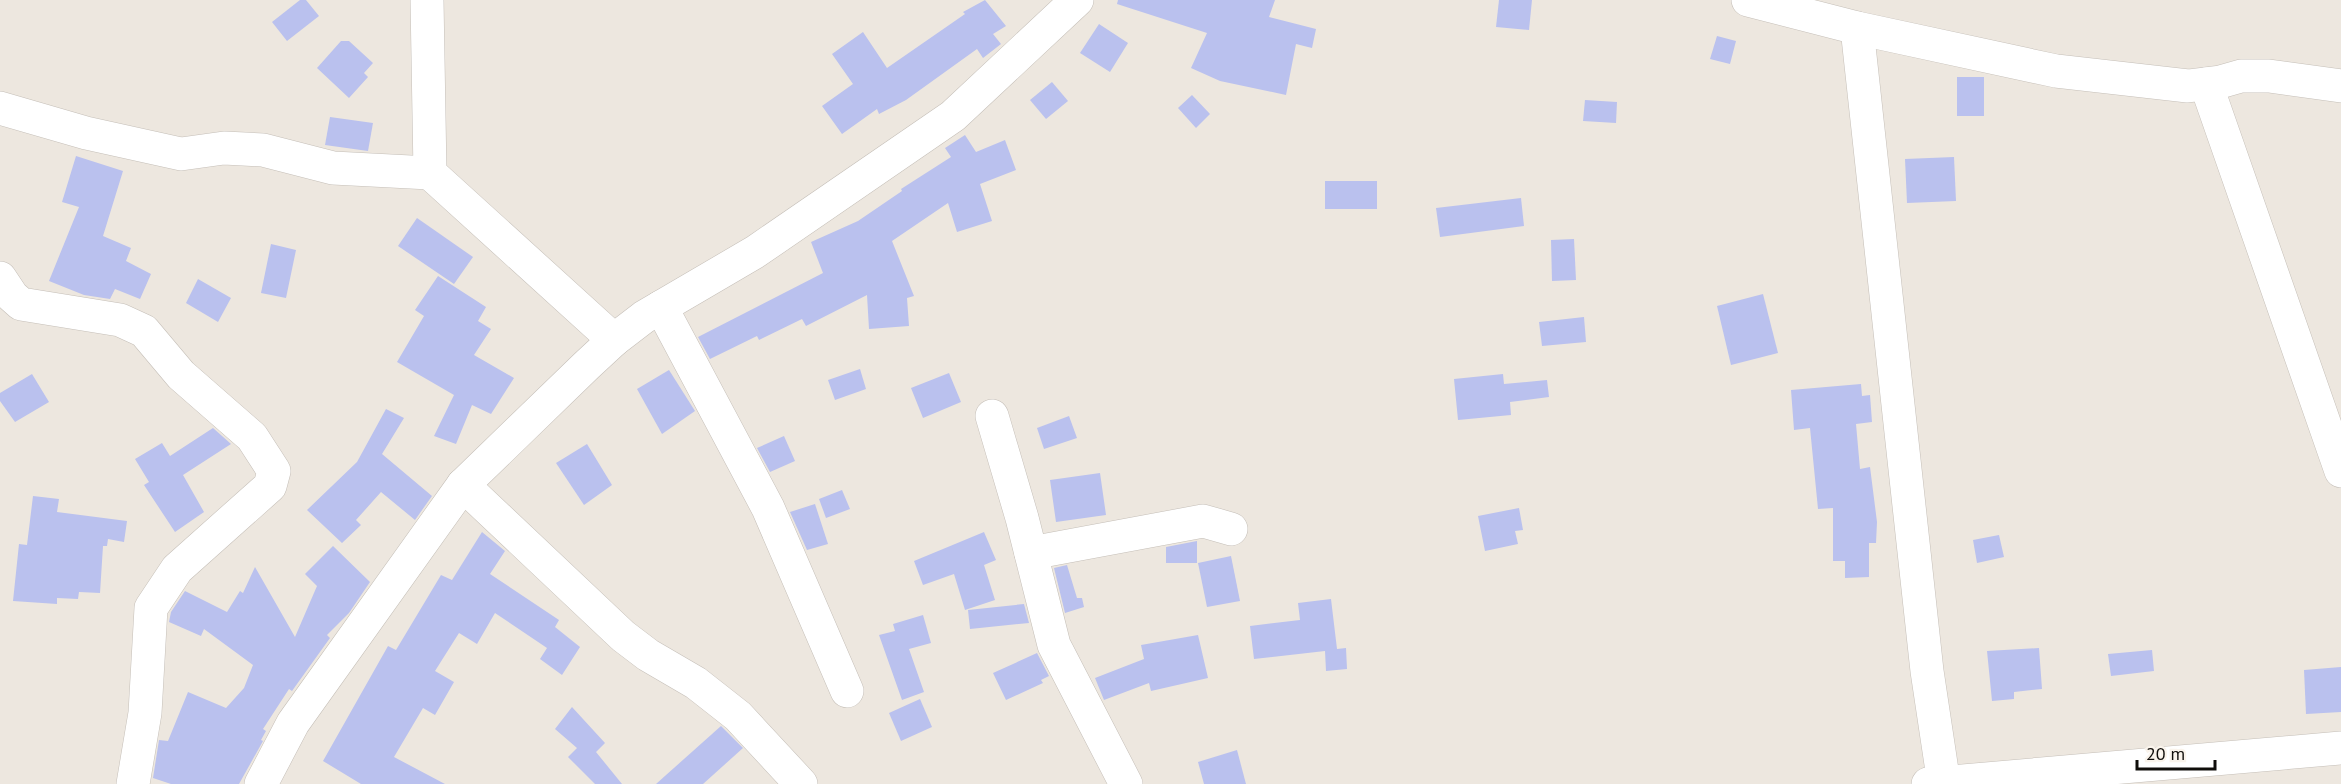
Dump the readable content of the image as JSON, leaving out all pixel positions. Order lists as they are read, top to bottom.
{
  "scale_bar": "20 m"
}
